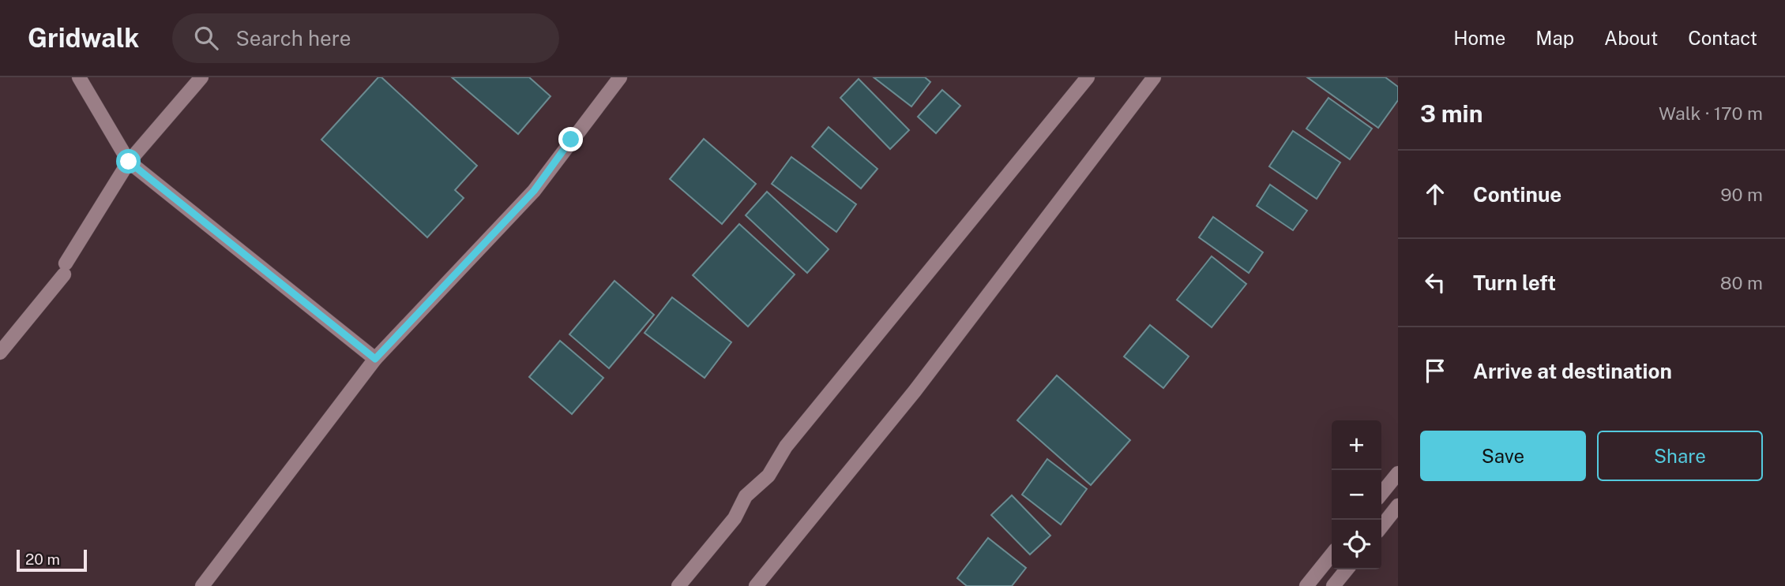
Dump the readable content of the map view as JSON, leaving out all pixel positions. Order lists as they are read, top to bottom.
{
  "scale_bar": "20 m",
  "page": {
    "header": "Gridwalk",
    "search": "Search here",
    "nav": [
      "Home",
      "Map",
      "About",
      "Contact"
    ],
    "heading": ["3 min", "Walk · 170 m"],
    "list": [
      ["Continue", "90 m"],
      ["Turn left", "80 m"],
      "Arrive at destination"
    ],
    "buttons": ["Save", "Share"],
    "map_buttons": ["+", "−"],
    "scale": "20 m"
  }
}
